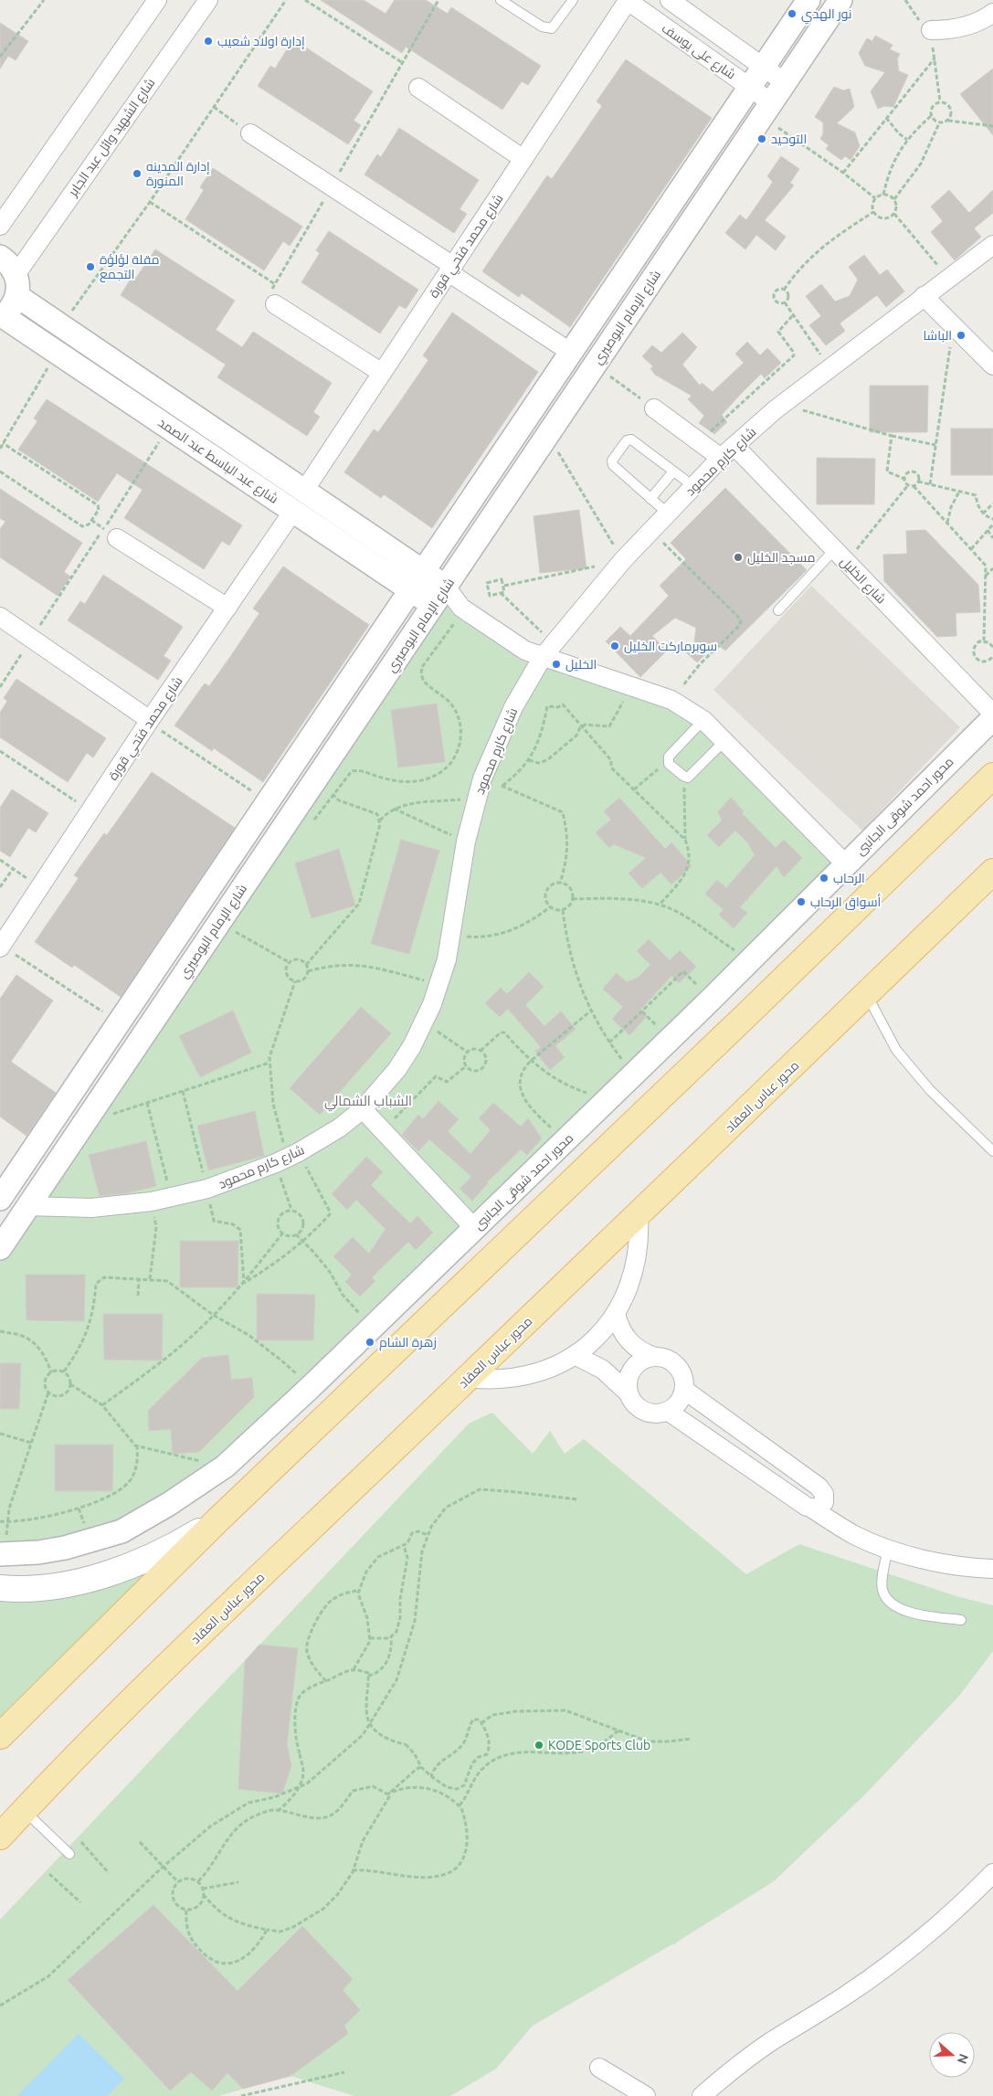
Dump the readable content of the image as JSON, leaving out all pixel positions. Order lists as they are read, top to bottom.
{
  "streets": {
    "main road": ["محور عباس العقاد"],
    "street": [
      "شارع على يوسف",
      "شارع الشهيد وائل عبد الجابر",
      "شارع محمد فتحي قورة",
      "شارع الإمام البوصيري",
      "شارع عبد الباسط عبد الصمد",
      "شارع كارم محمود",
      "شارع الخليل",
      "محور احمد شوقى الجانبى"
    ]
  },
  "crossings": [
    ["شارع على يوسف", "شارع محمد فتحي قورة"],
    ["شارع على يوسف", "شارع الإمام البوصيري"],
    ["شارع الشهيد وائل عبد الجابر", "شارع عبد الباسط عبد الصمد"],
    ["شارع محمد فتحي قورة", "شارع عبد الباسط عبد الصمد"],
    ["شارع الإمام البوصيري", "شارع عبد الباسط عبد الصمد"],
    ["شارع الإمام البوصيري", "شارع كارم محمود"],
    ["شارع كارم محمود", "شارع الخليل"]
  ],
  "districts": ["الشباب الشمالي"],
  "places": [
    "نور الهدي",
    "إدارة اولاد شعيب",
    "التوحيد",
    "إدارة المدينه المنورة",
    "مقلة لؤلؤة التجمع",
    "الباشا",
    "مسجد الخليل",
    "سوبرماركت الخليل",
    "الخليل",
    "الرحاب",
    "أسواق الرحاب",
    "زهرة الشام",
    "KODE Sports Club"
  ],
  "north": "right"
}
